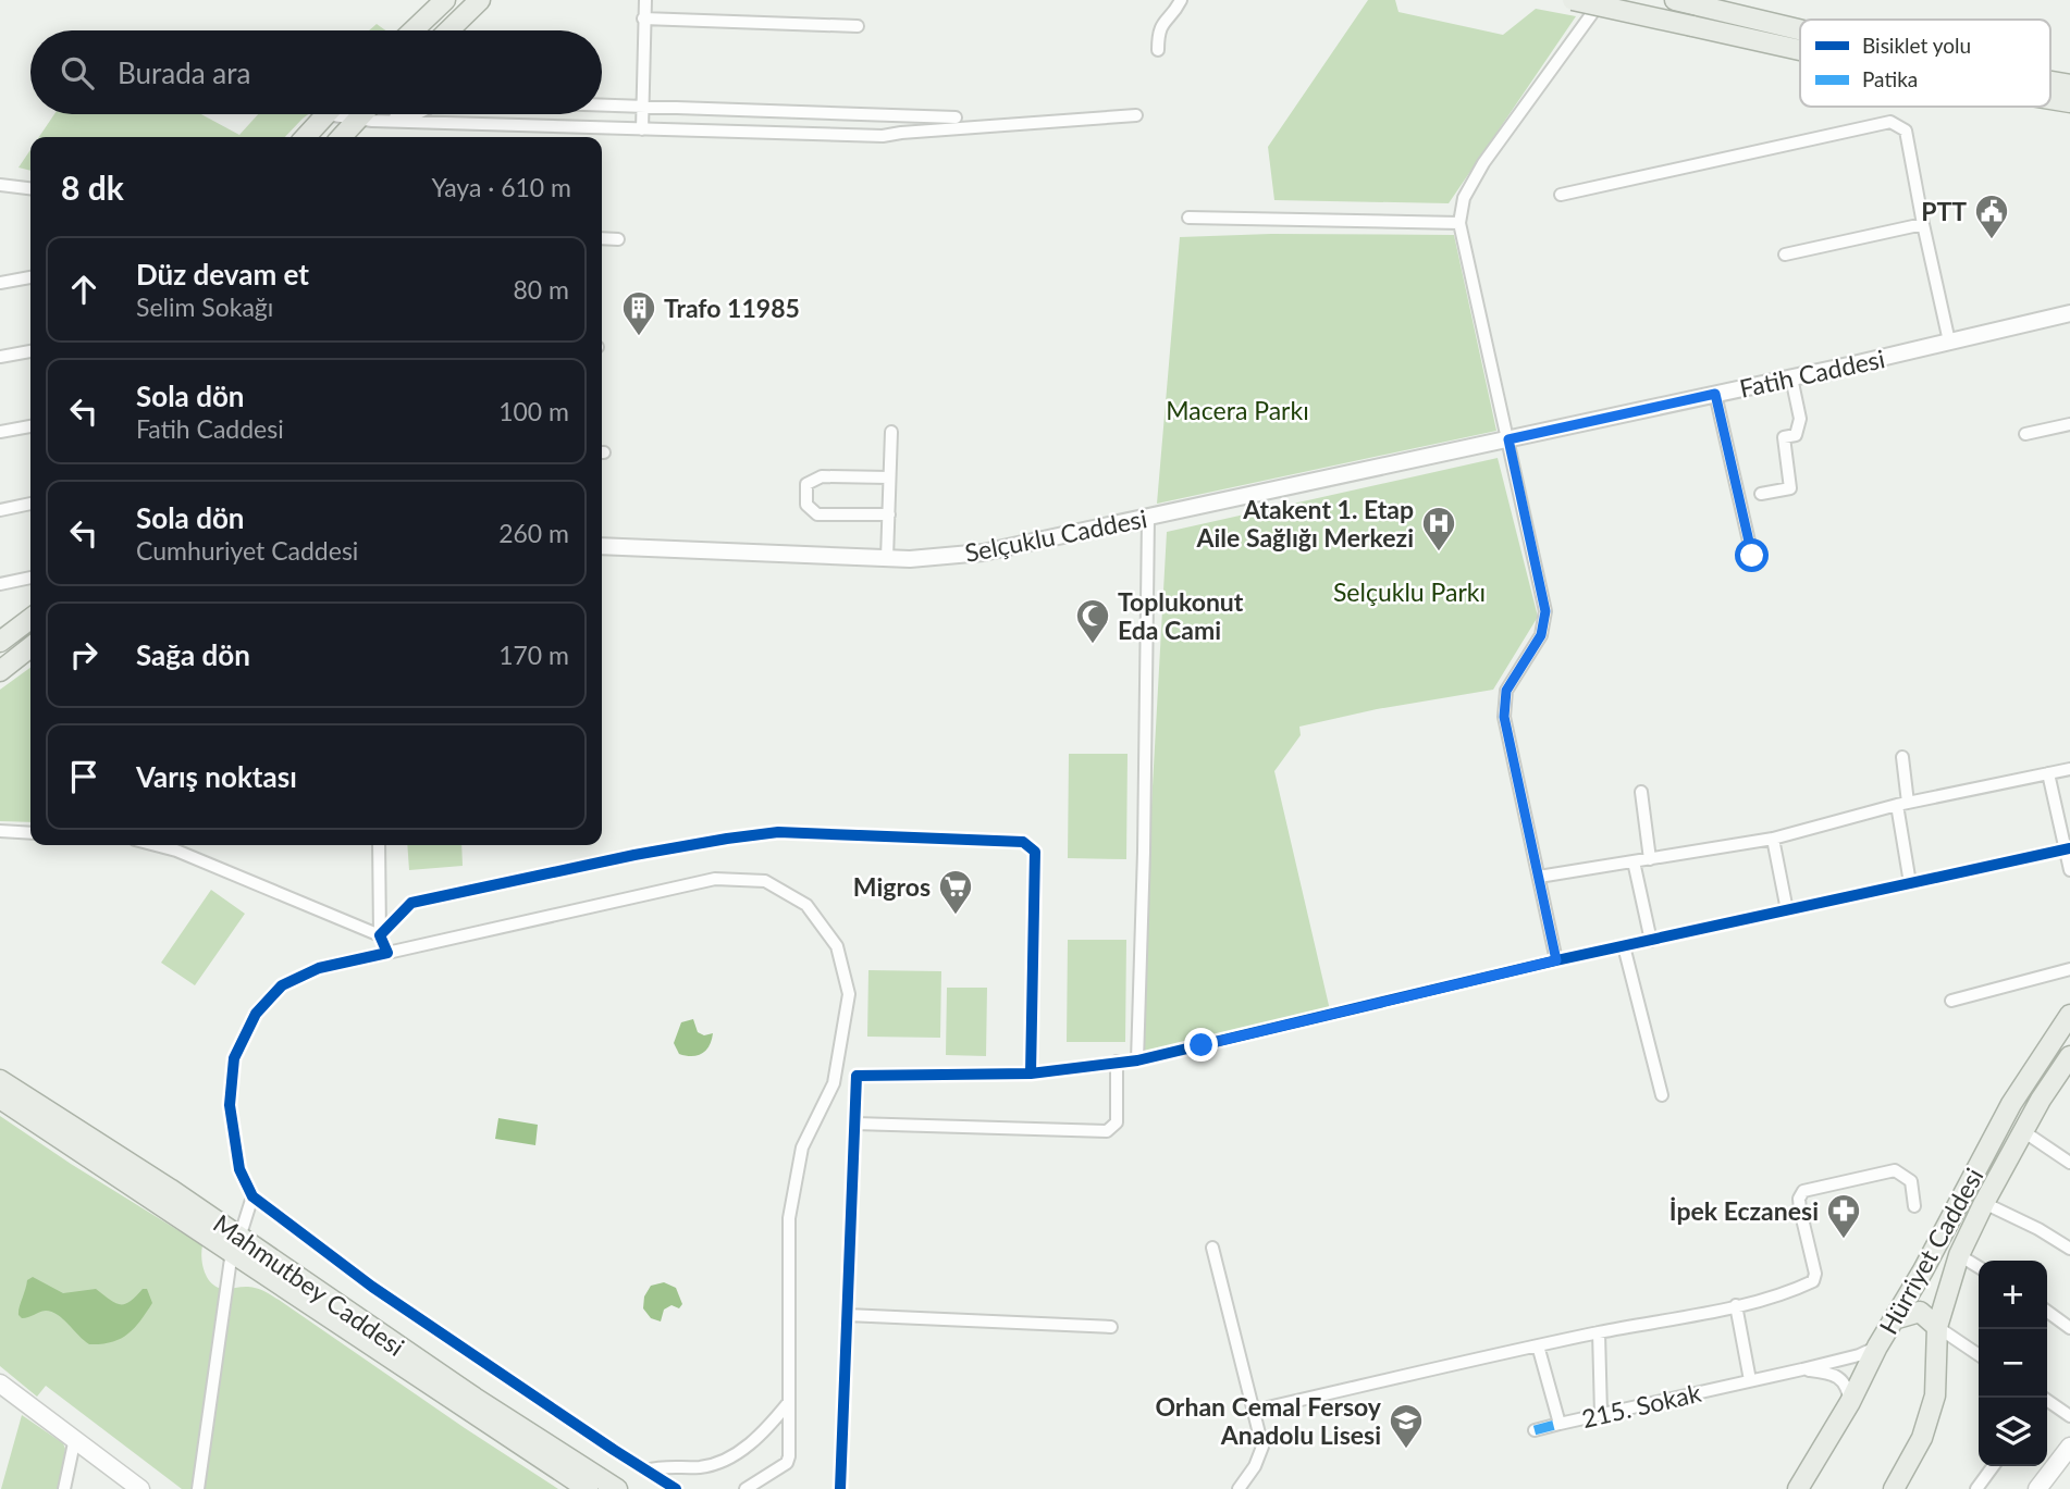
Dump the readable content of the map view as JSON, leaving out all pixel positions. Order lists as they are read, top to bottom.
{
  "streets": {
    "main road": ["Hürriyet Caddesi", "Mahmutbey Caddesi"],
    "street": ["Fatih Caddesi", "Selçuklu Caddesi", "215. Sokak"]
  },
  "crossings": [
    ["Fatih Caddesi", "Selçuklu Caddesi"],
    ["Hürriyet Caddesi", "215. Sokak"]
  ],
  "parks": ["Macera Parkı", "Selçuklu Parkı"],
  "places": {
    "public building": ["PTT"],
    "building": ["Trafo 11985"],
    "hospital": ["Atakent 1. Etap Aile Sağlığı Merkezi"],
    "mosque": ["Toplukonut Eda Cami"],
    "supermarket": ["Migros"],
    "pharmacy": ["İpek Eczanesi"],
    "school or university": ["Orhan Cemal Fersoy Anadolu Lisesi"]
  },
  "legend": ["Bisiklet yolu", "Patika"],
  "page": {
    "search": "Burada ara",
    "heading": ["8 dk", "Yaya · 610 m"],
    "list": [
      ["Düz devam et", "Selim Sokağı", "80 m"],
      ["Sola dön", "Fatih Caddesi", "100 m"],
      ["Sola dön", "Cumhuriyet Caddesi", "260 m"],
      ["Sağa dön", "170 m"],
      "Varış noktası"
    ],
    "map_buttons": ["+", "−"]
  }
}
